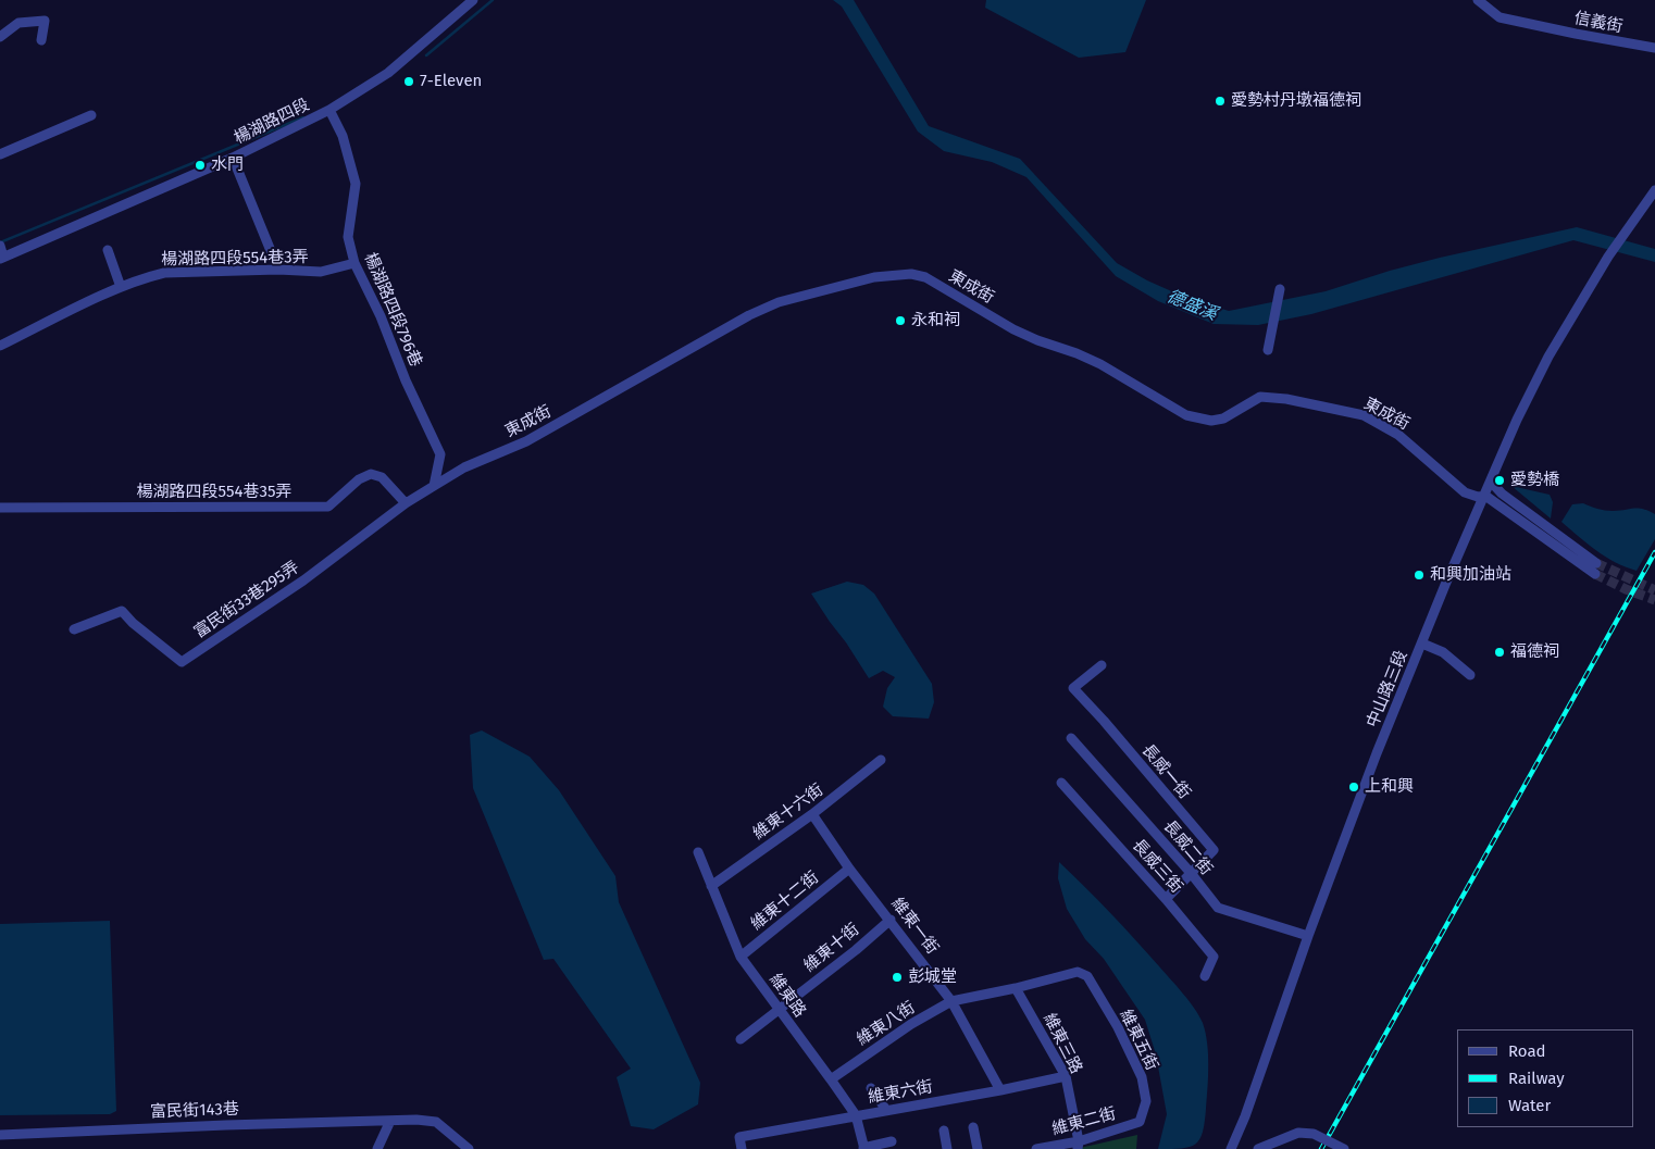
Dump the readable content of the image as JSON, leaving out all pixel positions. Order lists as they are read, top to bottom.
{
  "streets": {
    "street": [
      "信義街",
      "楊湖路四段",
      "楊湖路四段554巷3弄",
      "東成街",
      "楊湖路四段796巷",
      "楊湖路四段554巷35弄",
      "富民街33巷295弄",
      "中山路三段",
      "長威一街",
      "維東十六街",
      "長威二街",
      "長威三街",
      "維東十二街",
      "維東一街",
      "維東十街",
      "維東路",
      "維東八街",
      "維東五街",
      "維東三路",
      "維東六街",
      "富民街143巷",
      "維東二街"
    ]
  },
  "crossings": [
    ["楊湖路四段", "楊湖路四段796巷"],
    ["楊湖路四段554巷3弄", "楊湖路四段796巷"],
    ["東成街", "楊湖路四段796巷"],
    ["東成街", "富民街33巷295弄"],
    ["東成街", "中山路三段"],
    ["楊湖路四段796巷", "富民街33巷295弄"],
    ["楊湖路四段554巷35弄", "富民街33巷295弄"],
    ["中山路三段", "長威二街"],
    ["長威一街", "長威二街"],
    ["長威一街", "長威三街"],
    ["維東十六街", "維東一街"],
    ["維東十六街", "維東路"],
    ["維東十二街", "維東一街"],
    ["維東十二街", "維東路"],
    ["維東一街", "維東十街"],
    ["維東一街", "維東八街"],
    ["維東一街", "維東六街"],
    ["維東十街", "維東路"],
    ["維東路", "維東八街"],
    ["維東路", "維東六街"],
    ["維東八街", "維東五街"],
    ["維東八街", "維東三路"],
    ["維東五街", "維東二街"],
    ["維東三路", "維東六街"],
    ["維東三路", "維東二街"]
  ],
  "water": ["德盛溪"],
  "places": [
    "7-Eleven",
    "愛勢村丹墩福德祠",
    "水門",
    "永和祠",
    "愛勢橋",
    "和興加油站",
    "福德祠",
    "上和興",
    "彭城堂"
  ],
  "legend": ["Road", "Railway", "Water"]
}
